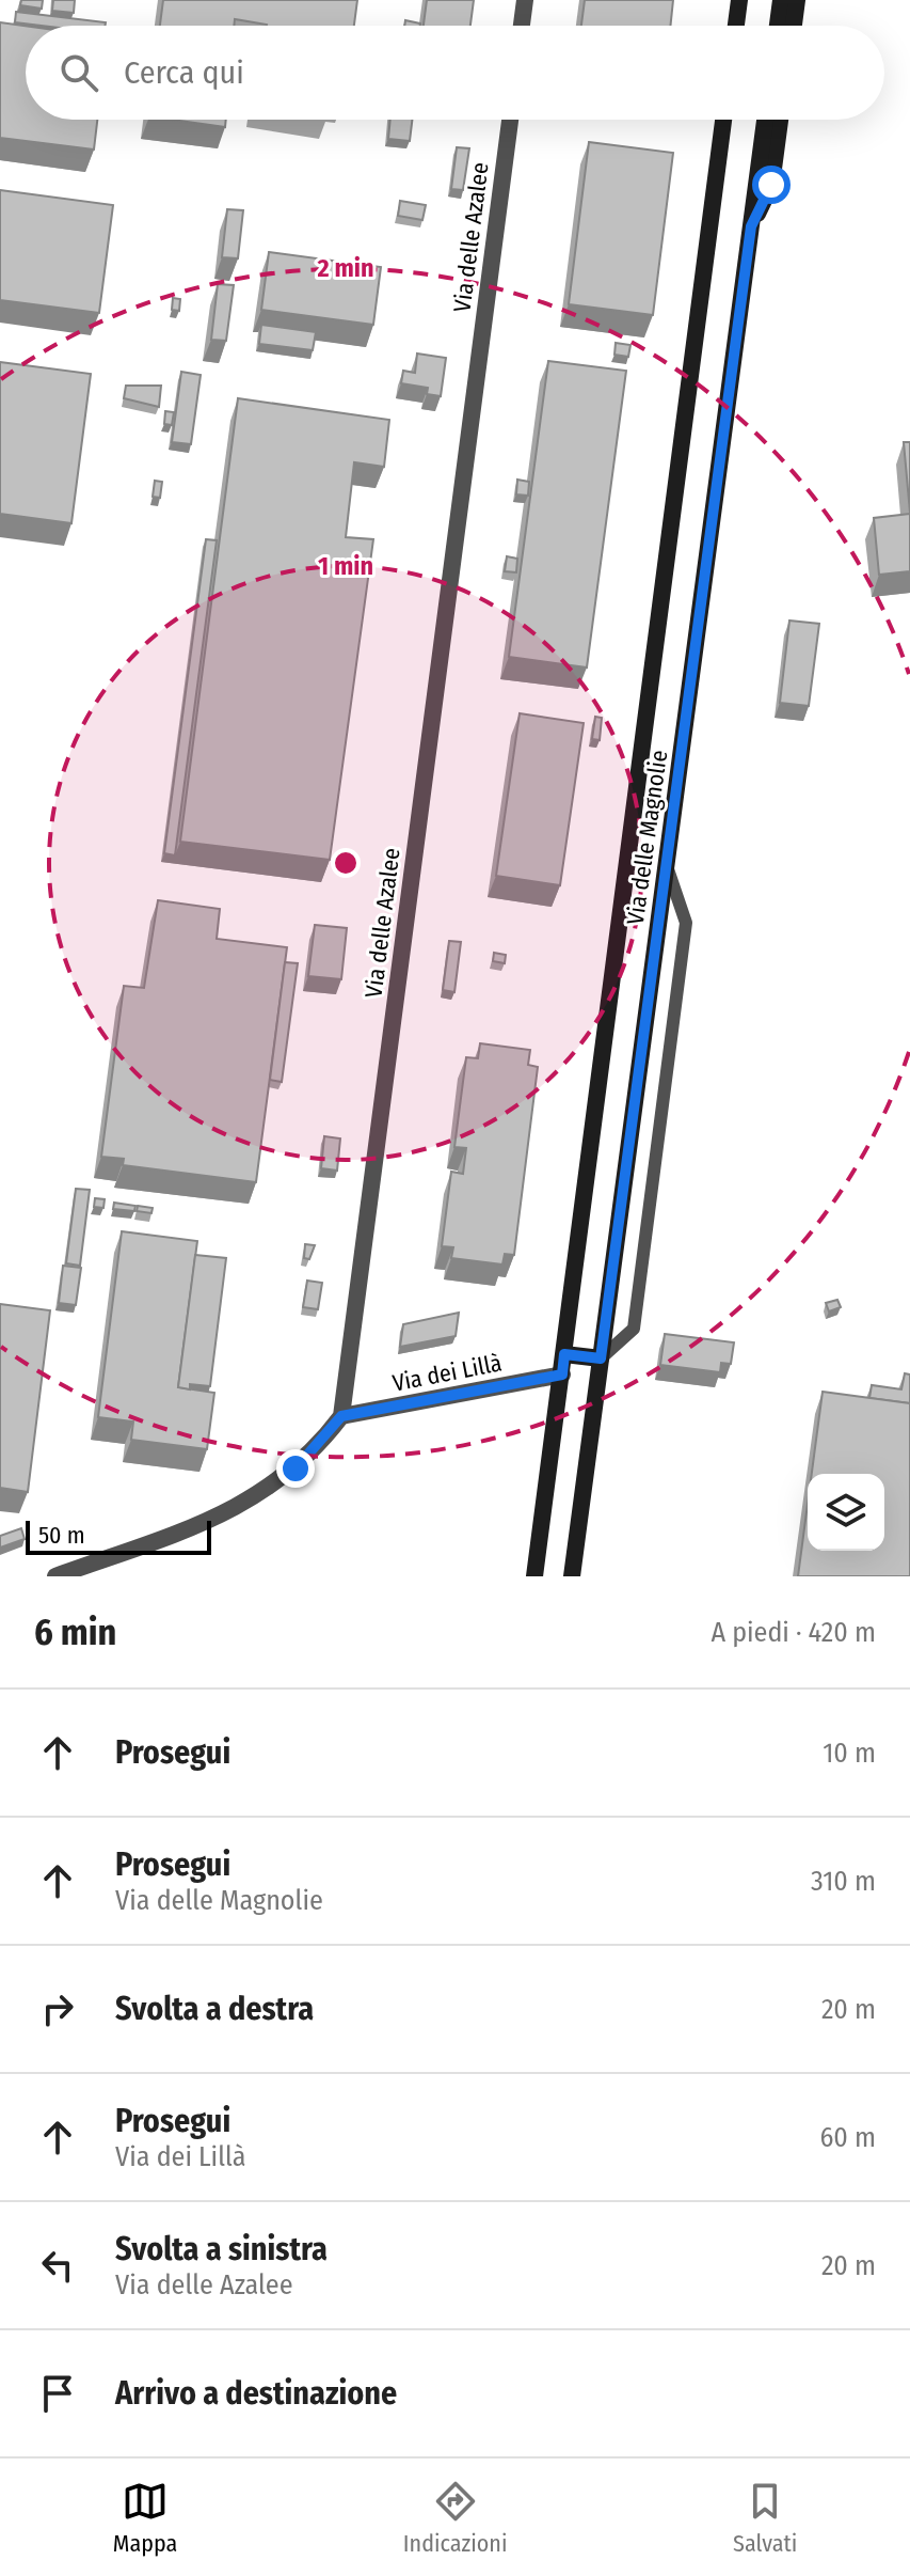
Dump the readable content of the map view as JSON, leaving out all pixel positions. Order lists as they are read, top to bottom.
{
  "streets": {
    "street": ["Via delle Azalee", "Via delle Magnolie", "Via dei Lillà"]
  },
  "crossings": [
    ["Via delle Azalee", "Via dei Lillà"],
    ["Via delle Magnolie", "Via dei Lillà"]
  ],
  "scale_bar": "50 m",
  "page": {
    "search": "Cerca qui",
    "scale": "50 m",
    "heading": ["6 min", "A piedi · 420 m"],
    "list": [
      ["Prosegui", "10 m"],
      ["Prosegui", "Via delle Magnolie", "310 m"],
      ["Svolta a destra", "20 m"],
      ["Prosegui", "Via dei Lillà", "60 m"],
      ["Svolta a sinistra", "Via delle Azalee", "20 m"],
      "Arrivo a destinazione"
    ],
    "nav": ["Mappa", "Indicazioni", "Salvati"]
  },
  "rings": ["2 min", "1 min"]
}
